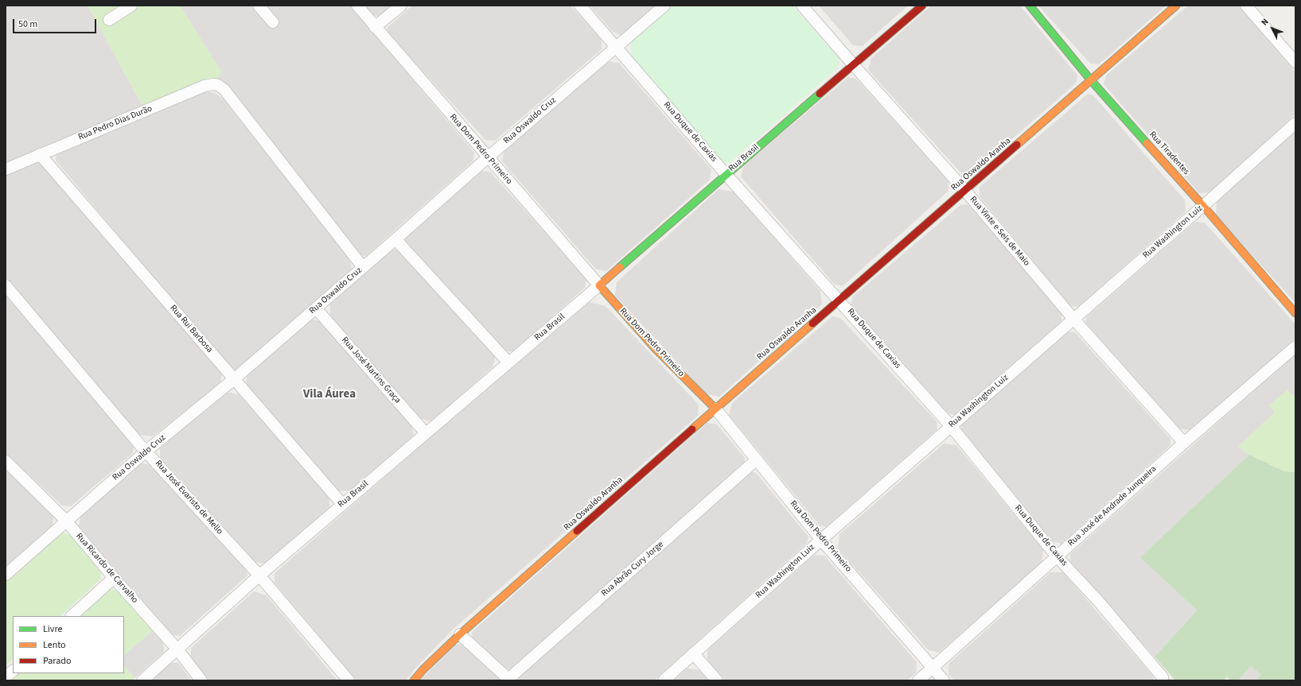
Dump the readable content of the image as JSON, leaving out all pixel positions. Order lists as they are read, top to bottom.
{
  "streets": {
    "street": [
      "Rua Oswaldo Cruz",
      "Rua Pedro Dias Durão",
      "Rua Duque de Caxias",
      "Rua Dom Pedro Primeiro",
      "Rua Tiradentes",
      "Rua Brasil",
      "Rua Oswaldo Aranha",
      "Rua Vinte e Seis de Maio",
      "Rua Washington Luiz",
      "Rua Rui Barbosa",
      "Rua José Martins Graça",
      "Rua José Evaristo de Mello",
      "Rua José de Andrade Junqueira",
      "Rua Ricardo de Carvalho",
      "Rua Abrão Cury Jorge"
    ]
  },
  "crossings": [
    ["Rua Oswaldo Cruz", "Rua Pedro Dias Durão"],
    ["Rua Oswaldo Cruz", "Rua Duque de Caxias"],
    ["Rua Oswaldo Cruz", "Rua Dom Pedro Primeiro"],
    ["Rua Oswaldo Cruz", "Rua Rui Barbosa"],
    ["Rua Oswaldo Cruz", "Rua José Martins Graça"],
    ["Rua Oswaldo Cruz", "Rua José Evaristo de Mello"],
    ["Rua Oswaldo Cruz", "Rua Ricardo de Carvalho"],
    ["Rua Pedro Dias Durão", "Rua Rui Barbosa"],
    ["Rua Duque de Caxias", "Rua Brasil"],
    ["Rua Duque de Caxias", "Rua Oswaldo Aranha"],
    ["Rua Duque de Caxias", "Rua Washington Luiz"],
    ["Rua Duque de Caxias", "Rua José de Andrade Junqueira"],
    ["Rua Dom Pedro Primeiro", "Rua Brasil"],
    ["Rua Dom Pedro Primeiro", "Rua Oswaldo Aranha"],
    ["Rua Dom Pedro Primeiro", "Rua Washington Luiz"],
    ["Rua Dom Pedro Primeiro", "Rua José de Andrade Junqueira"],
    ["Rua Dom Pedro Primeiro", "Rua Abrão Cury Jorge"],
    ["Rua Tiradentes", "Rua Oswaldo Aranha"],
    ["Rua Tiradentes", "Rua Washington Luiz"],
    ["Rua Brasil", "Rua Vinte e Seis de Maio"],
    ["Rua Brasil", "Rua Rui Barbosa"],
    ["Rua Brasil", "Rua José Martins Graça"],
    ["Rua Brasil", "Rua José Evaristo de Mello"],
    ["Rua Brasil", "Rua Ricardo de Carvalho"],
    ["Rua Oswaldo Aranha", "Rua Vinte e Seis de Maio"],
    ["Rua Vinte e Seis de Maio", "Rua Washington Luiz"],
    ["Rua Vinte e Seis de Maio", "Rua José de Andrade Junqueira"]
  ],
  "districts": ["Vila Áurea"],
  "legend": ["Livre", "Lento", "Parado"],
  "scale_bar": "50 m",
  "north": "top left"
}
